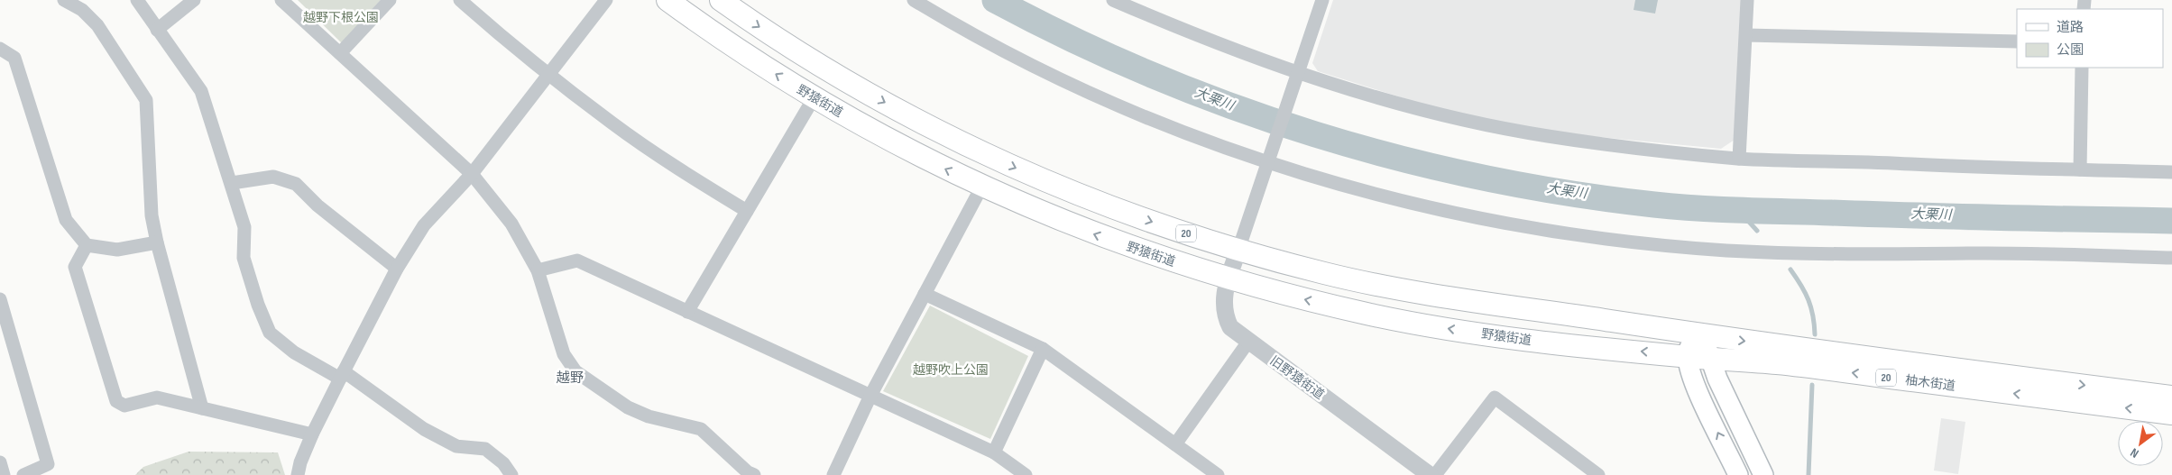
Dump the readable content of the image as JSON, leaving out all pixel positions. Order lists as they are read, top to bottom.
{
  "streets": {
    "main road": ["野猿街道", "20", "柚木街道"],
    "street": ["旧野猿街道"]
  },
  "crossings": [
    ["野猿街道", "旧野猿街道"],
    ["野猿街道", "柚木街道"],
    ["20", "旧野猿街道"],
    ["20", "柚木街道"]
  ],
  "districts": ["越野"],
  "water": ["大栗川"],
  "parks": ["越野下根公園", "越野吹上公園"],
  "legend": ["道路", "公園"],
  "north": "bottom left"
}
